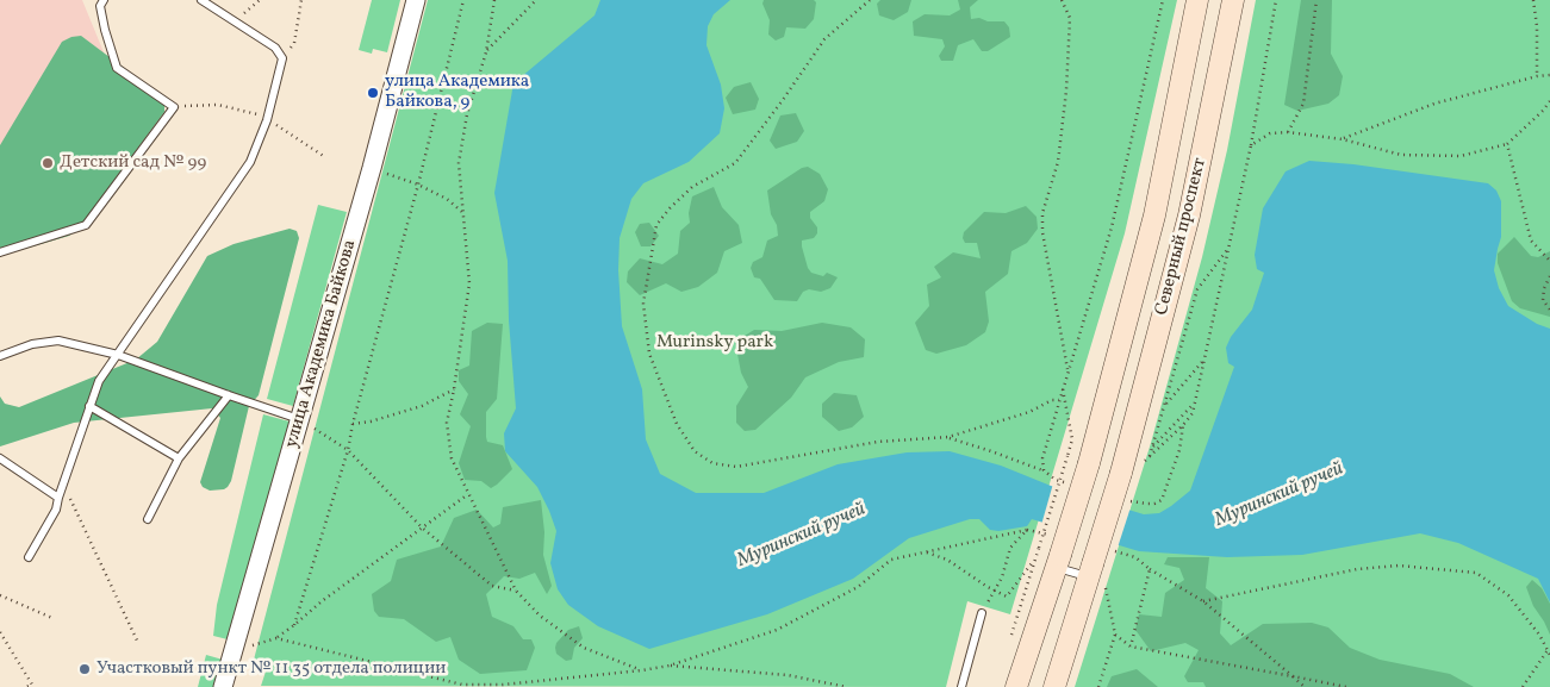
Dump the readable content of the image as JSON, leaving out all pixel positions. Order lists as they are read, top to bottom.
{
  "streets": {
    "main road": ["Северный проспект"],
    "street": ["улица Академика Байкова"]
  },
  "water": ["Муринский ручей"],
  "parks": ["Murinsky park"],
  "places": ["улица Академика Байкова, 9", "Детский сад № 99", "Участковый пункт № 11 35 отдела полиции"]
}
